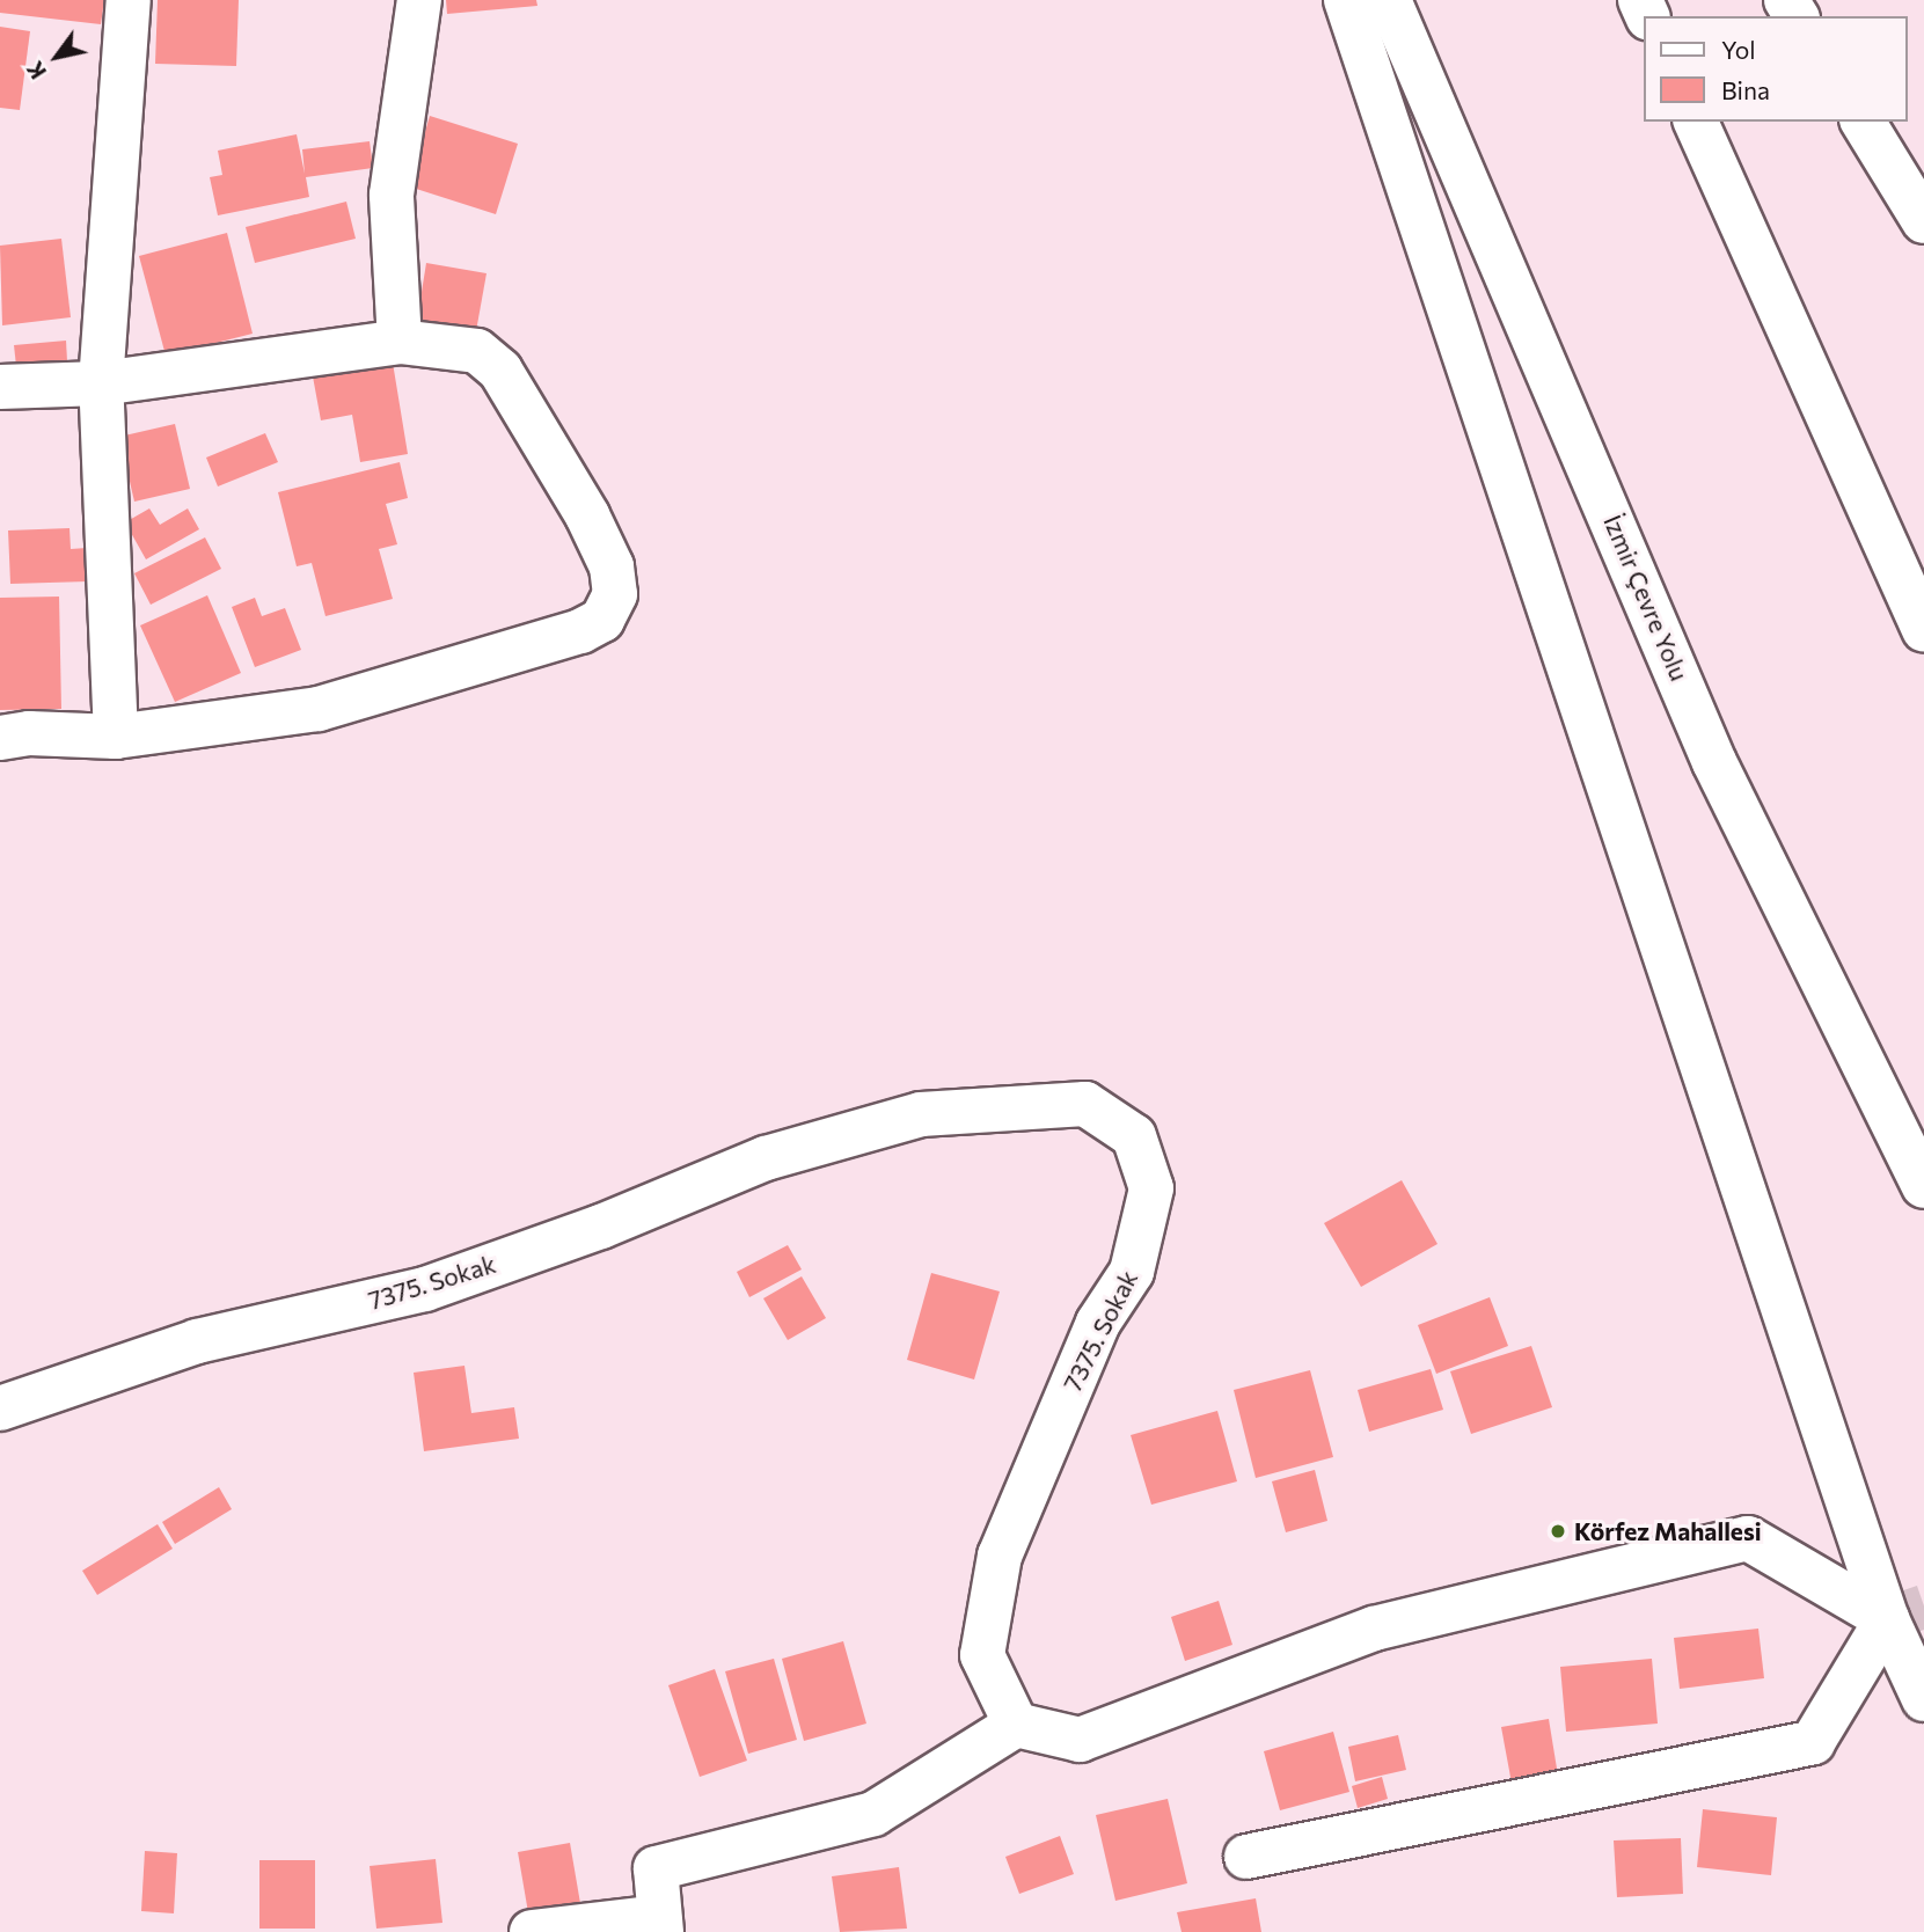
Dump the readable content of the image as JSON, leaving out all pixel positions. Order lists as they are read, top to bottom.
{
  "streets": {
    "main road": ["İzmir Çevre Yolu", "7375. Sokak"]
  },
  "places": ["Körfez Mahallesi"],
  "legend": ["Yol", "Bina"],
  "north": "bottom left"
}
